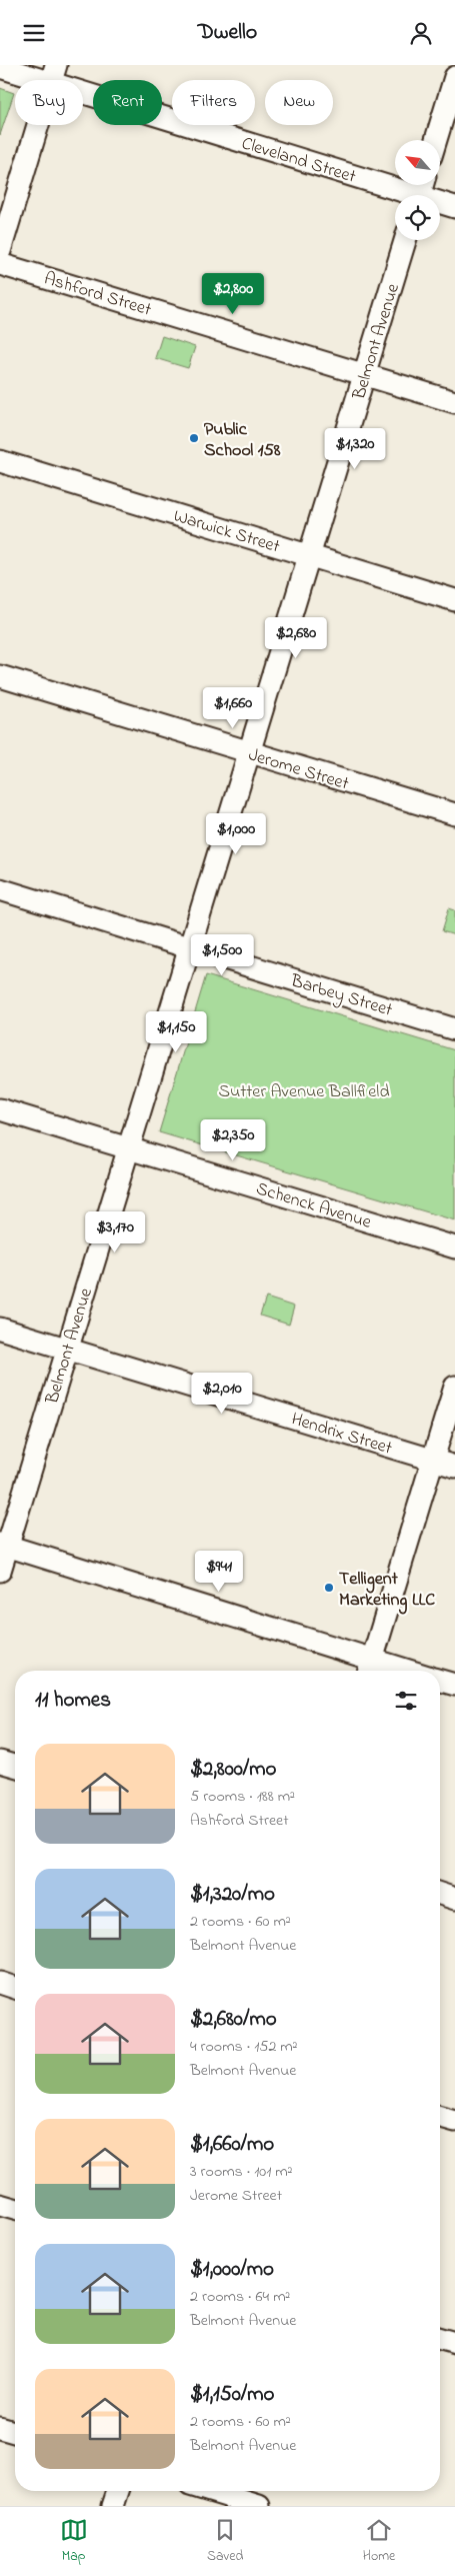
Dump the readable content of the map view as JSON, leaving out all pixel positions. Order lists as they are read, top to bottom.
{
  "streets": {
    "street": [
      "Cleveland Street",
      "Ashford Street",
      "Belmont Avenue",
      "Warwick Street",
      "Jerome Street",
      "Barbey Street",
      "Schenck Avenue",
      "Hendrix Street"
    ]
  },
  "crossings": [
    ["Ashford Street", "Belmont Avenue"],
    ["Belmont Avenue", "Warwick Street"],
    ["Belmont Avenue", "Jerome Street"],
    ["Belmont Avenue", "Barbey Street"],
    ["Belmont Avenue", "Schenck Avenue"],
    ["Belmont Avenue", "Hendrix Street"]
  ],
  "parks": ["Sutter Avenue Ballfield"],
  "places": ["Public School 158", "Telligent Marketing LLC"],
  "north": "top left",
  "page": {
    "header": "Dwello",
    "chip": [
      "Buy",
      "Rent",
      "Filters",
      "New"
    ],
    "price": [
      "$2,800",
      "$1,320",
      "$2,680",
      "$1,660",
      "$1,000",
      "$1,500",
      "$1,150",
      "$2,350",
      "$3,170",
      "$2,010",
      "$941"
    ],
    "heading": "11 homes",
    "list": [
      {
        "name": "$2,800/mo",
        "note": "5 rooms · 188 m² · Ashford Street"
      },
      {
        "name": "$1,320/mo",
        "note": "2 rooms · 60 m² · Belmont Avenue"
      },
      {
        "name": "$2,680/mo",
        "note": "4 rooms · 152 m² · Belmont Avenue"
      },
      {
        "name": "$1,660/mo",
        "note": "3 rooms · 101 m² · Jerome Street"
      },
      {
        "name": "$1,000/mo",
        "note": "2 rooms · 64 m² · Belmont Avenue"
      },
      {
        "name": "$1,150/mo",
        "note": "2 rooms · 60 m² · Belmont Avenue"
      }
    ],
    "tabs": ["Map", "Saved", "Home"]
  }
}
